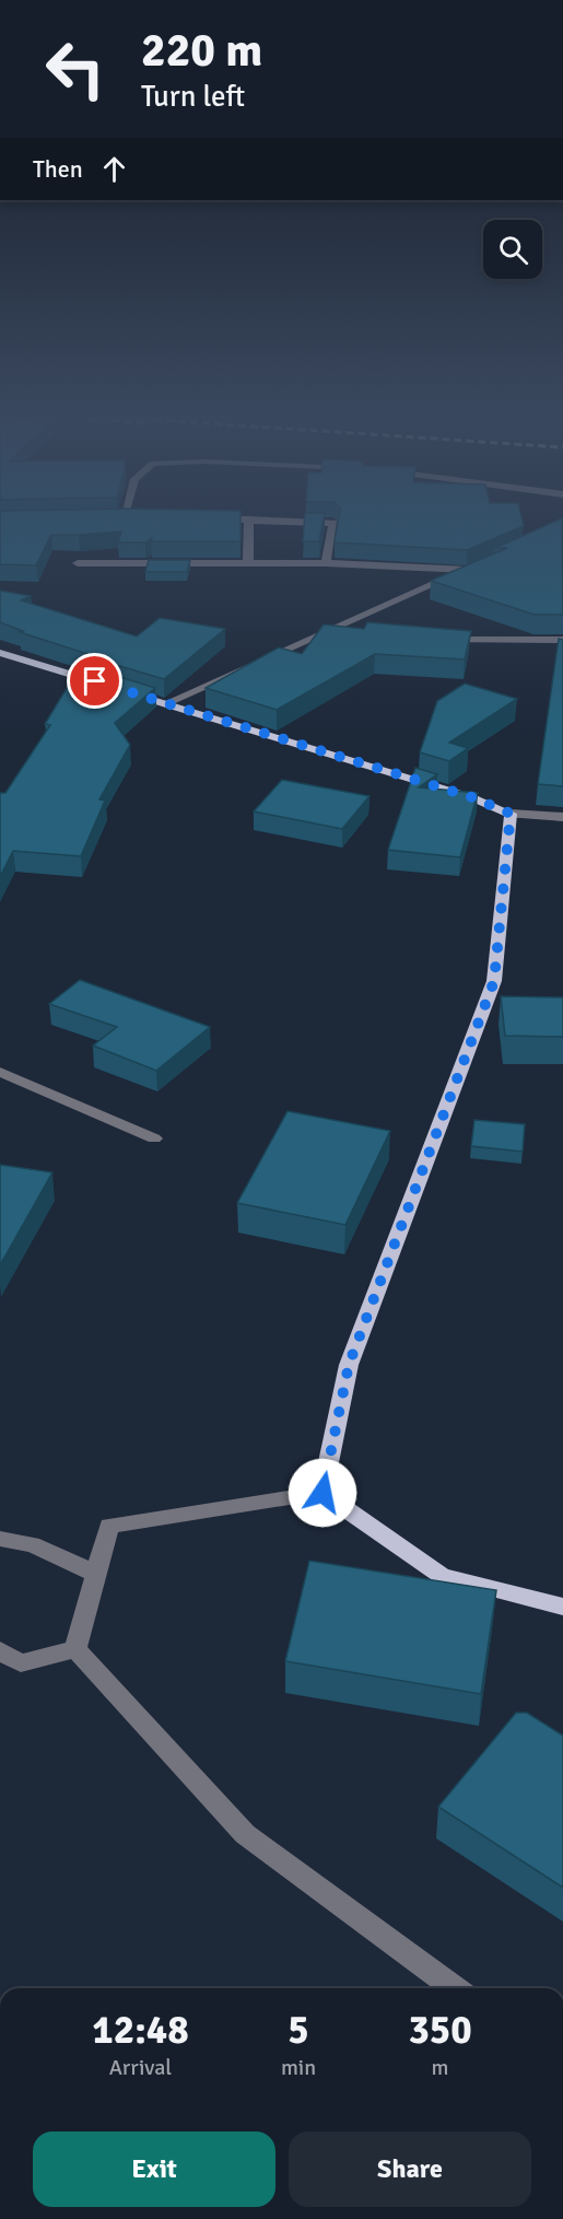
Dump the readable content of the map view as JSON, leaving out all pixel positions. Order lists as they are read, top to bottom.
{
  "page": {
    "turn": ["220 m", "Turn left"],
    "then": "Then",
    "eta": [
      "12:48",
      "Arrival",
      "5",
      "min",
      "350",
      "m"
    ],
    "buttons": ["Exit", "Share"]
  }
}
